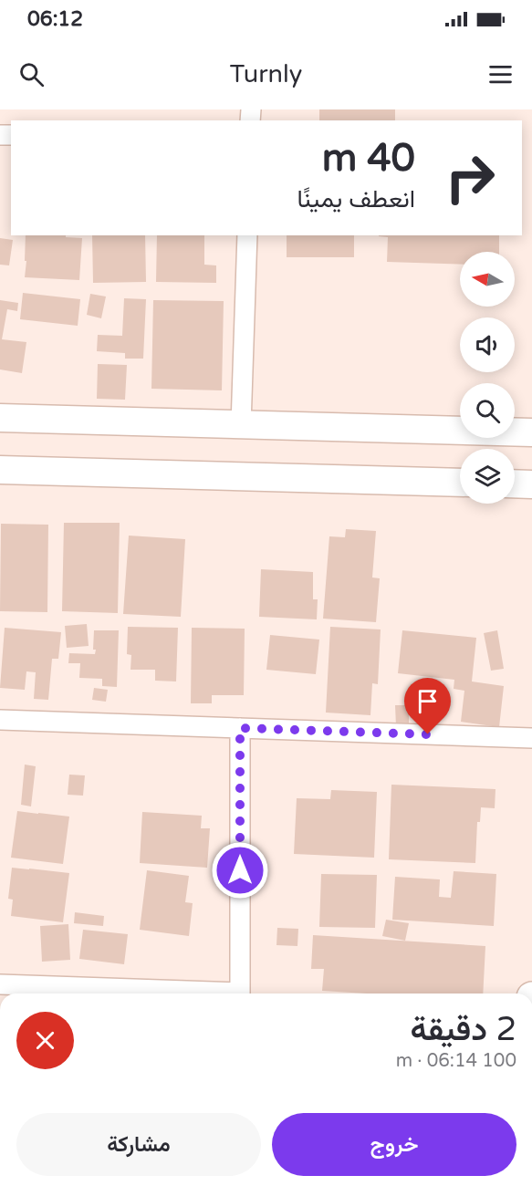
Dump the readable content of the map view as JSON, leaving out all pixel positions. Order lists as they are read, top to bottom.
{
  "north": "left",
  "page": {
    "status": "06:12",
    "header": "Turnly",
    "turn": ["40 m", "انعطف يمينًا"],
    "heading": ["2 دقيقة", "100 m · 06:14"],
    "buttons": ["خروج", "مشاركة"]
  }
}
